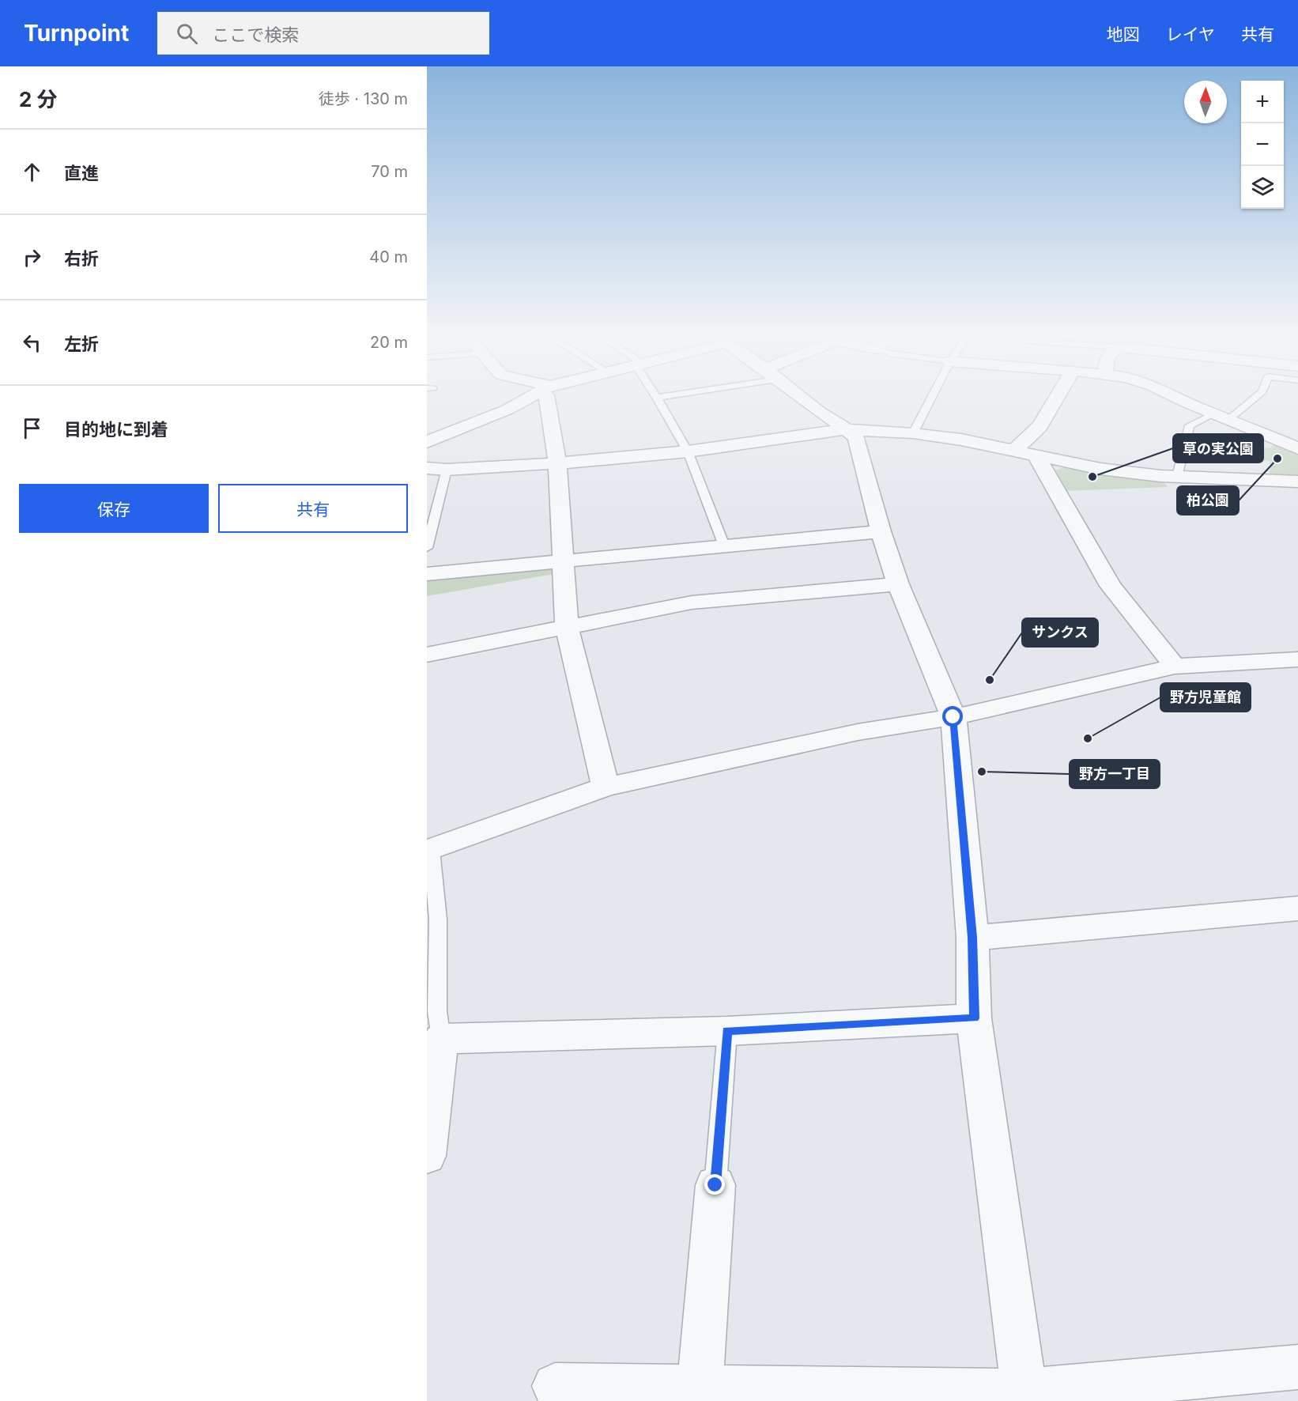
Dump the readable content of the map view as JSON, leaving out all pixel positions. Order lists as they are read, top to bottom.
{
  "places": [
    "柏公園",
    "草の実公園",
    "サンクス",
    "野方児童館",
    "野方一丁目"
  ],
  "north": "top",
  "page": {
    "header": "Turnpoint",
    "search": "ここで検索",
    "nav": ["地図", "レイヤ", "共有"],
    "heading": ["2 分", "徒歩 · 130 m"],
    "map_buttons": ["+", "−"],
    "list": [
      ["直進", "70 m"],
      ["右折", "40 m"],
      ["左折", "20 m"],
      "目的地に到着"
    ],
    "buttons": ["保存", "共有"]
  }
}
